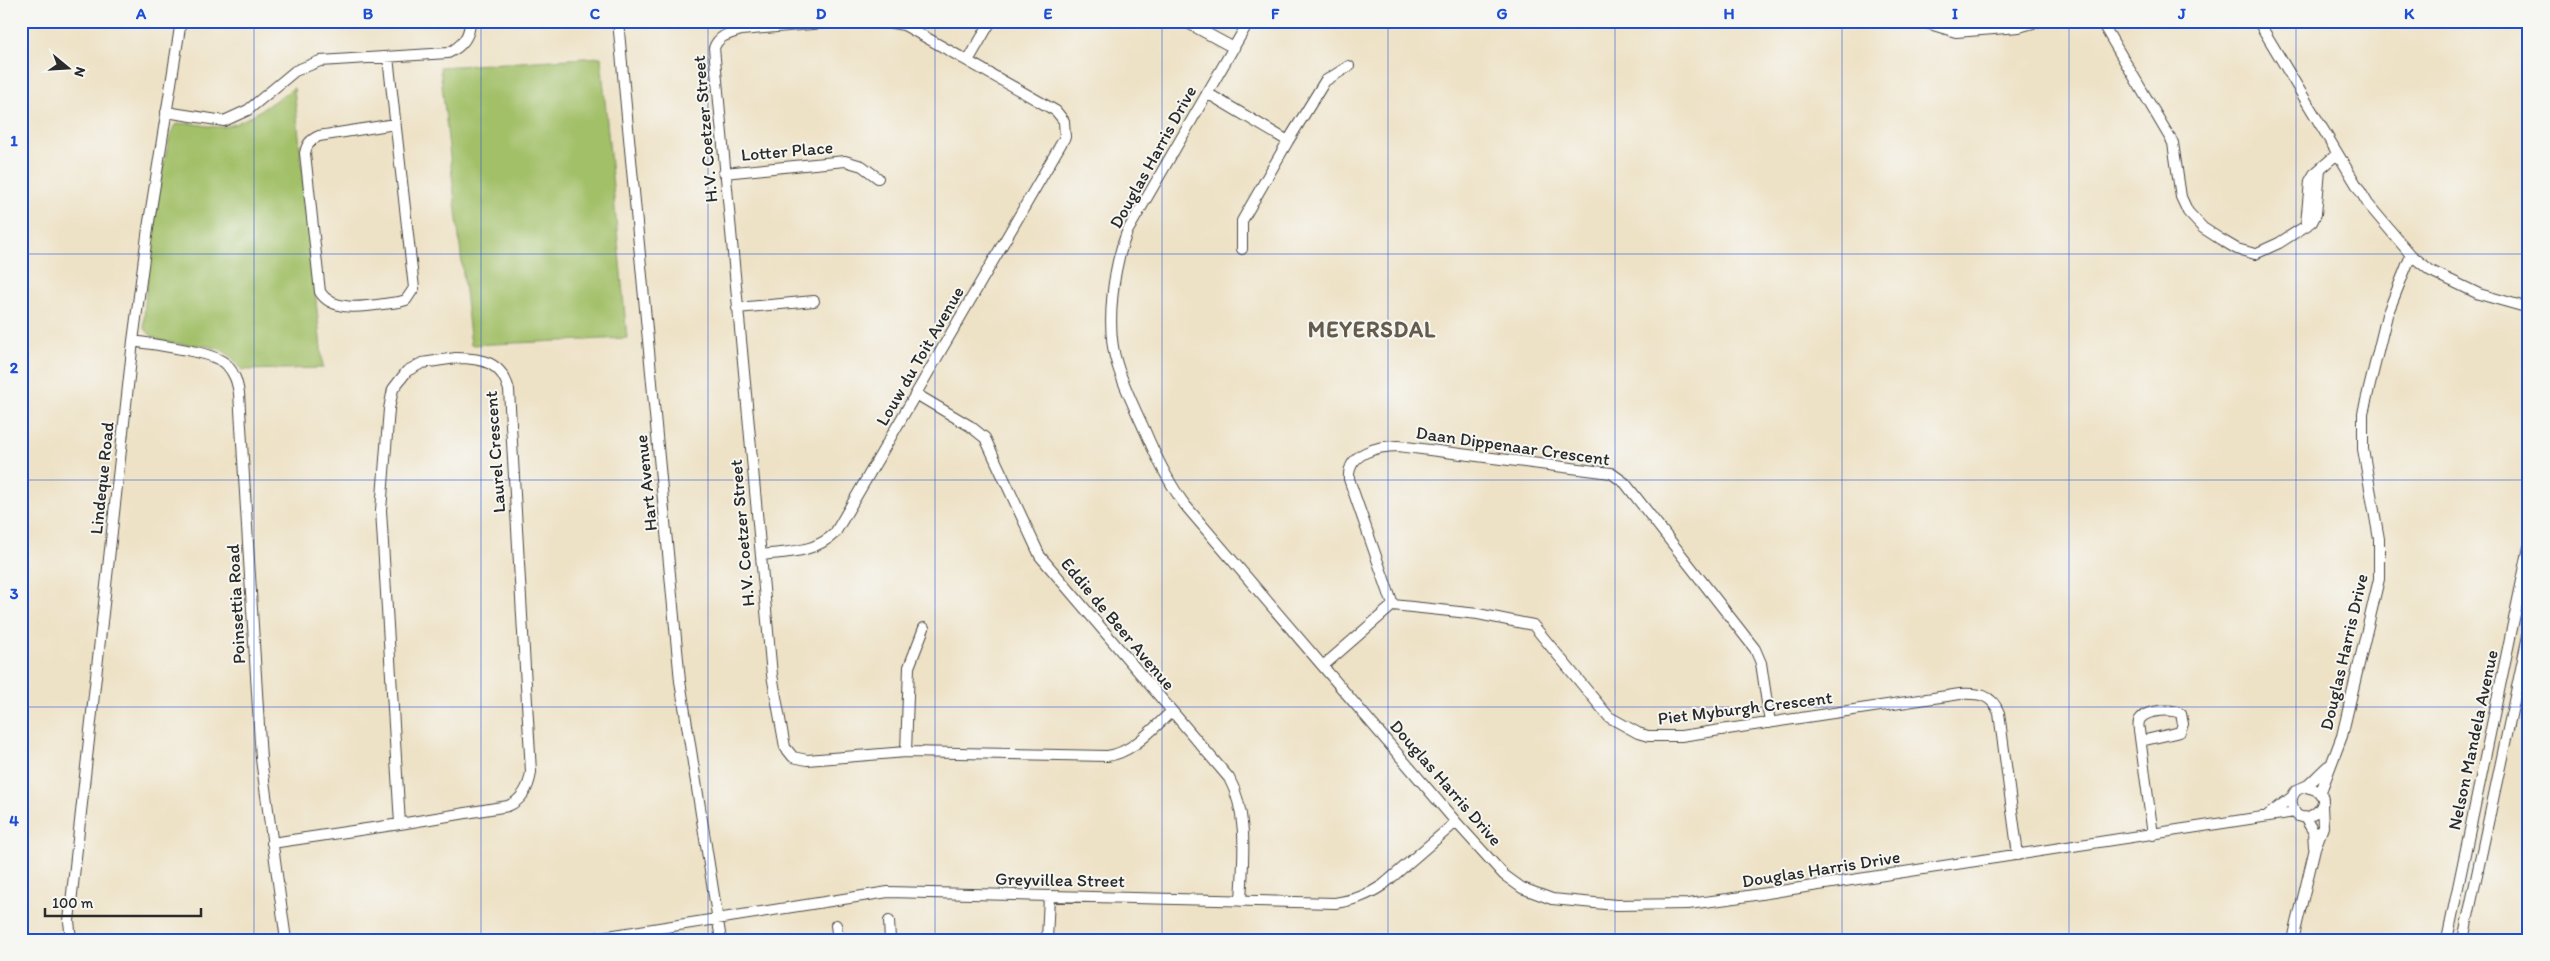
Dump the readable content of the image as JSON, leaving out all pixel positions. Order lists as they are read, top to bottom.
{
  "streets": {
    "street": [
      "H.V. Coetzer Street",
      "Lotter Place",
      "Douglas Harris Drive",
      "Louw du Toit Avenue",
      "Daan Dippenaar Crescent",
      "Laurel Crescent",
      "Lindeque Road",
      "Hart Avenue",
      "Poinsettia Road",
      "Eddie de Beer Avenue",
      "Piet Myburgh Crescent",
      "Nelson Mandela Avenue",
      "Greyvillea Street"
    ]
  },
  "crossings": [
    ["H.V. Coetzer Street", "Lotter Place"],
    ["H.V. Coetzer Street", "Louw du Toit Avenue"],
    ["H.V. Coetzer Street", "Eddie de Beer Avenue"],
    ["Douglas Harris Drive", "Piet Myburgh Crescent"],
    ["Douglas Harris Drive", "Greyvillea Street"],
    ["Louw du Toit Avenue", "Eddie de Beer Avenue"],
    ["Daan Dippenaar Crescent", "Piet Myburgh Crescent"],
    ["Lindeque Road", "Poinsettia Road"],
    ["Hart Avenue", "Greyvillea Street"],
    ["Eddie de Beer Avenue", "Greyvillea Street"]
  ],
  "districts": ["MEYERSDAL"],
  "scale_bar": "100 m",
  "north": "right",
  "grid": {
    "columns": [
      "A",
      "B",
      "C",
      "D",
      "E",
      "F",
      "G",
      "H",
      "I",
      "J",
      "K"
    ],
    "rows": [
      "1",
      "2",
      "3",
      "4"
    ]
  }
}
